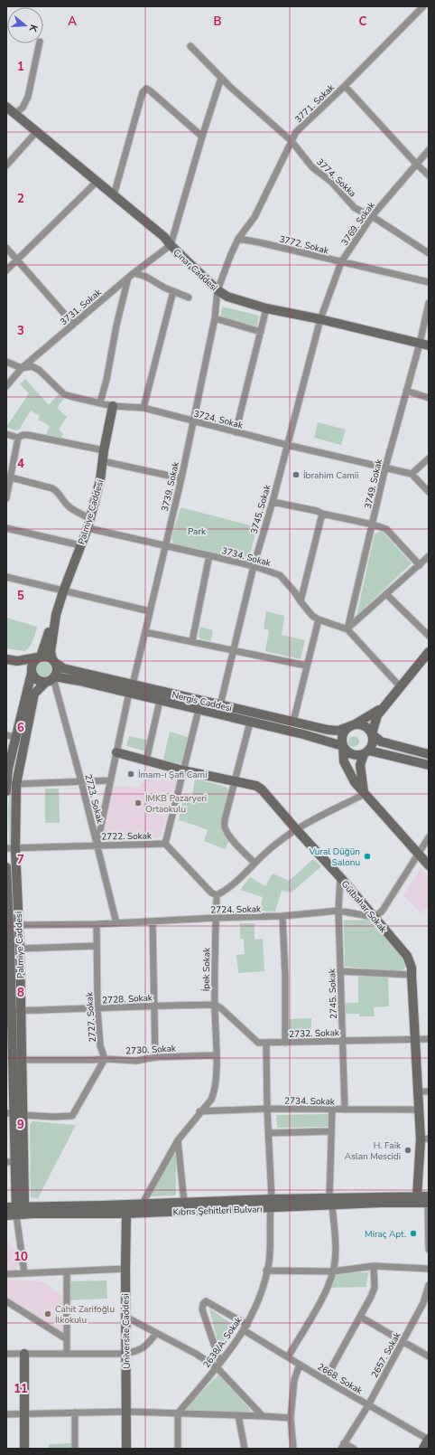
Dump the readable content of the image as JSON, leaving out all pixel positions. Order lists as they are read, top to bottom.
{
  "streets": {
    "main road": [
      "Çınar Caddesi",
      "Palmiye Caddesi",
      "Nergis Caddesi",
      "Gülbahar Sokak",
      "Kıbrıs Şehitleri Bulvarı",
      "Üniversite Caddesi"
    ],
    "street": [
      "3771. Sokak",
      "3774. Sokka",
      "3769. Sokak",
      "3772. Sokak",
      "3731. Sokak",
      "3724. Sokak",
      "3749. Sokak",
      "3739. Sokak",
      "3745. Sokak",
      "3734. Sokak",
      "2723. Sokak",
      "2722. Sokak",
      "2724. Sokak",
      "İpek Sokak",
      "2745. Sokak",
      "2728. Sokak",
      "2727. Sokak",
      "2732. Sokak",
      "2730. Sokak",
      "2734. Sokak",
      "2638/A. Sokak",
      "2657. Sokak",
      "2668. Sokak"
    ]
  },
  "crossings": [
    ["3771. Sokak", "3774. Sokka"],
    ["3771. Sokak", "3772. Sokak"],
    ["3771. Sokak", "Çınar Caddesi"],
    ["3771. Sokak", "3739. Sokak"],
    ["3774. Sokka", "3769. Sokak"],
    ["3769. Sokak", "3772. Sokak"],
    ["3769. Sokak", "Çınar Caddesi"],
    ["3769. Sokak", "3745. Sokak"],
    ["Çınar Caddesi", "3731. Sokak"],
    ["Çınar Caddesi", "3749. Sokak"],
    ["Çınar Caddesi", "3739. Sokak"],
    ["Çınar Caddesi", "3745. Sokak"],
    ["3731. Sokak", "3724. Sokak"],
    ["3724. Sokak", "3749. Sokak"],
    ["3724. Sokak", "3739. Sokak"],
    ["3724. Sokak", "3745. Sokak"],
    ["3724. Sokak", "Palmiye Caddesi"],
    ["3749. Sokak", "3734. Sokak"],
    ["3739. Sokak", "3734. Sokak"],
    ["3739. Sokak", "Nergis Caddesi"],
    ["3745. Sokak", "3734. Sokak"],
    ["3745. Sokak", "Nergis Caddesi"],
    ["Palmiye Caddesi", "3734. Sokak"],
    ["Palmiye Caddesi", "Nergis Caddesi"],
    ["Palmiye Caddesi", "2723. Sokak"],
    ["Palmiye Caddesi", "2722. Sokak"],
    ["Palmiye Caddesi", "2724. Sokak"],
    ["Palmiye Caddesi", "2728. Sokak"],
    ["Palmiye Caddesi", "2730. Sokak"],
    ["Palmiye Caddesi", "Kıbrıs Şehitleri Bulvarı"],
    ["Nergis Caddesi", "2723. Sokak"],
    ["2723. Sokak", "2722. Sokak"],
    ["2723. Sokak", "2724. Sokak"],
    ["Gülbahar Sokak", "2724. Sokak"],
    ["Gülbahar Sokak", "2745. Sokak"],
    ["Gülbahar Sokak", "2732. Sokak"],
    ["Gülbahar Sokak", "2734. Sokak"],
    ["Gülbahar Sokak", "Kıbrıs Şehitleri Bulvarı"],
    ["2724. Sokak", "İpek Sokak"],
    ["2724. Sokak", "2745. Sokak"],
    ["2724. Sokak", "2727. Sokak"],
    ["İpek Sokak", "2728. Sokak"],
    ["İpek Sokak", "2732. Sokak"],
    ["İpek Sokak", "2730. Sokak"],
    ["İpek Sokak", "2734. Sokak"],
    ["İpek Sokak", "Kıbrıs Şehitleri Bulvarı"],
    ["2745. Sokak", "2732. Sokak"],
    ["2745. Sokak", "2734. Sokak"],
    ["2728. Sokak", "2727. Sokak"],
    ["2728. Sokak", "2732. Sokak"],
    ["2727. Sokak", "2730. Sokak"],
    ["2732. Sokak", "2638/A. Sokak"],
    ["2734. Sokak", "2638/A. Sokak"],
    ["Kıbrıs Şehitleri Bulvarı", "Üniversite Caddesi"],
    ["Kıbrıs Şehitleri Bulvarı", "2638/A. Sokak"],
    ["2638/A. Sokak", "2668. Sokak"],
    ["2657. Sokak", "2668. Sokak"]
  ],
  "parks": ["Park"],
  "places": [
    "İbrahim Camii",
    "İmam-ı Şafi Cami",
    "İMKB Pazaryeri Ortaokulu",
    "Vural Düğün Salonu",
    "H. Faik Aslan Mescidi",
    "Miraç Apt.",
    "Cahit Zarifoğlu İlkokulu"
  ],
  "north": "right",
  "grid": {
    "columns": ["A", "B", "C"],
    "rows": [
      "1",
      "2",
      "3",
      "4",
      "5",
      "6",
      "7",
      "8",
      "9",
      "10",
      "11"
    ]
  }
}
